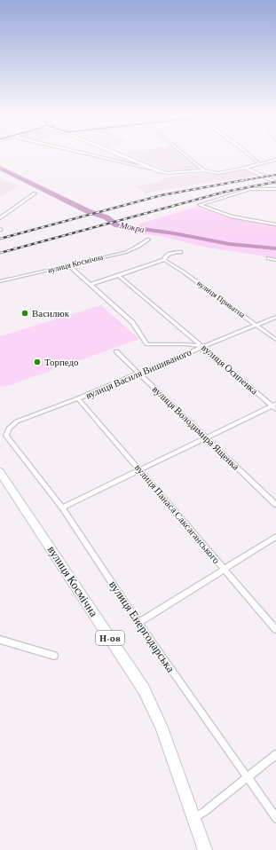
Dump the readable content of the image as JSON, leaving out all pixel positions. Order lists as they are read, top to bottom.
{
  "streets": {
    "main road": ["вулиця Космічна", "Н-08"],
    "street": [
      "вулиця Приватна",
      "вулиця Осипенка",
      "вулиця Василя Вишиваного",
      "вулиця Володимира Ященка",
      "вулиця Панаса Саксаганського",
      "вулиця Енергодарська"
    ]
  },
  "crossings": [
    ["вулиця Приватна", "вулиця Василя Вишиваного"],
    ["вулиця Осипенка", "вулиця Василя Вишиваного"],
    ["вулиця Василя Вишиваного", "вулиця Володимира Ященка"],
    ["вулиця Василя Вишиваного", "вулиця Панаса Саксаганського"],
    ["вулиця Василя Вишиваного", "вулиця Енергодарська"]
  ],
  "water": ["Мокра"],
  "places": ["Василюк", "Торпедо"]
}
